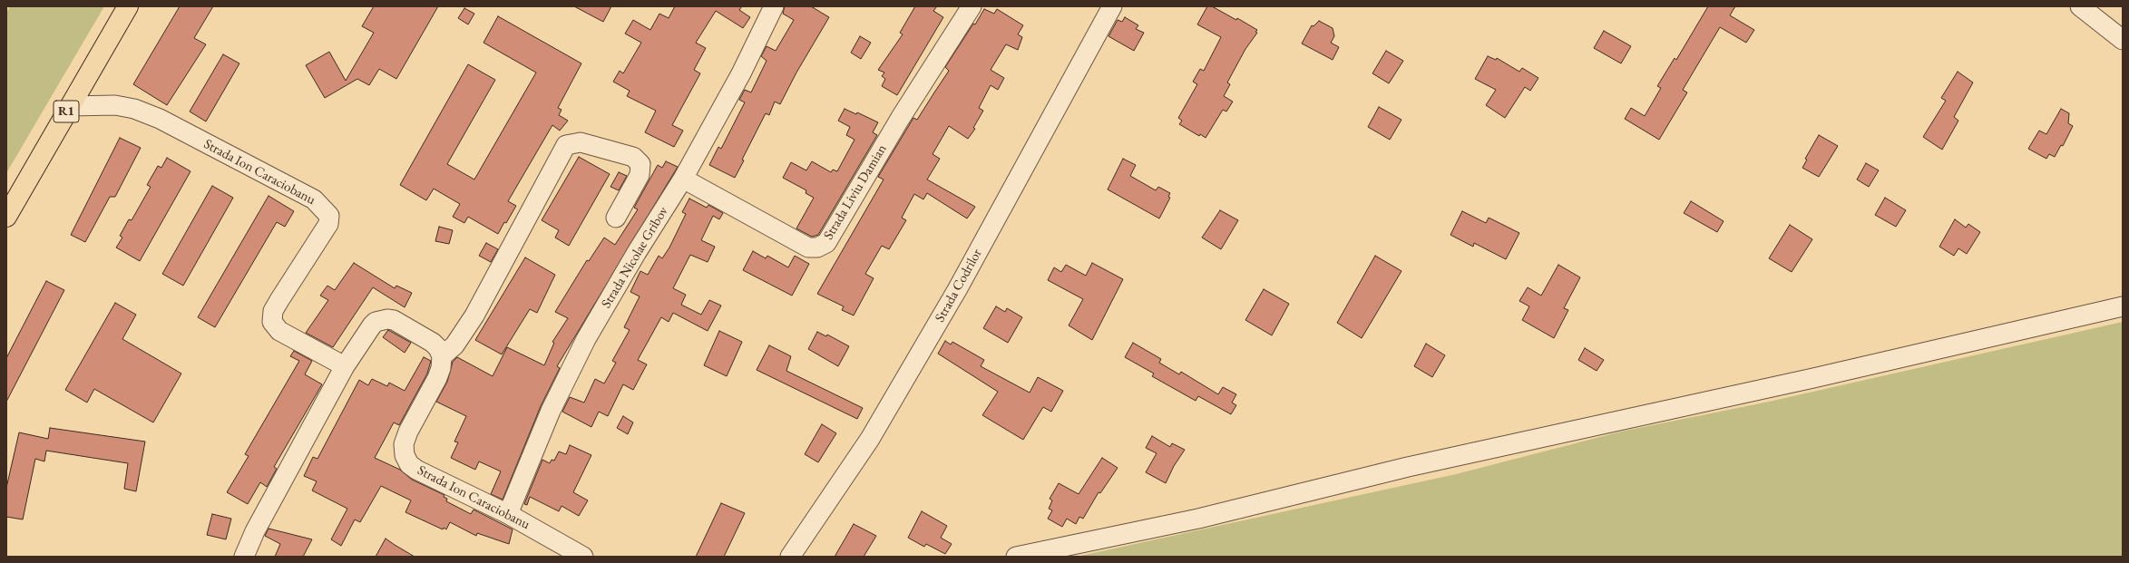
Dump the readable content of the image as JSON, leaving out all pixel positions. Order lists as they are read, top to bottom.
{
  "streets": {
    "highway": ["R1"],
    "street": [
      "Strada Ion Caraciobanu",
      "Strada Liviu Damian",
      "Strada Nicolae Gribov",
      "Strada Codrilor"
    ]
  },
  "crossings": [
    ["R1", "Strada Ion Caraciobanu"],
    ["Strada Ion Caraciobanu", "Strada Nicolae Gribov"],
    ["Strada Liviu Damian", "Strada Nicolae Gribov"]
  ]
}
